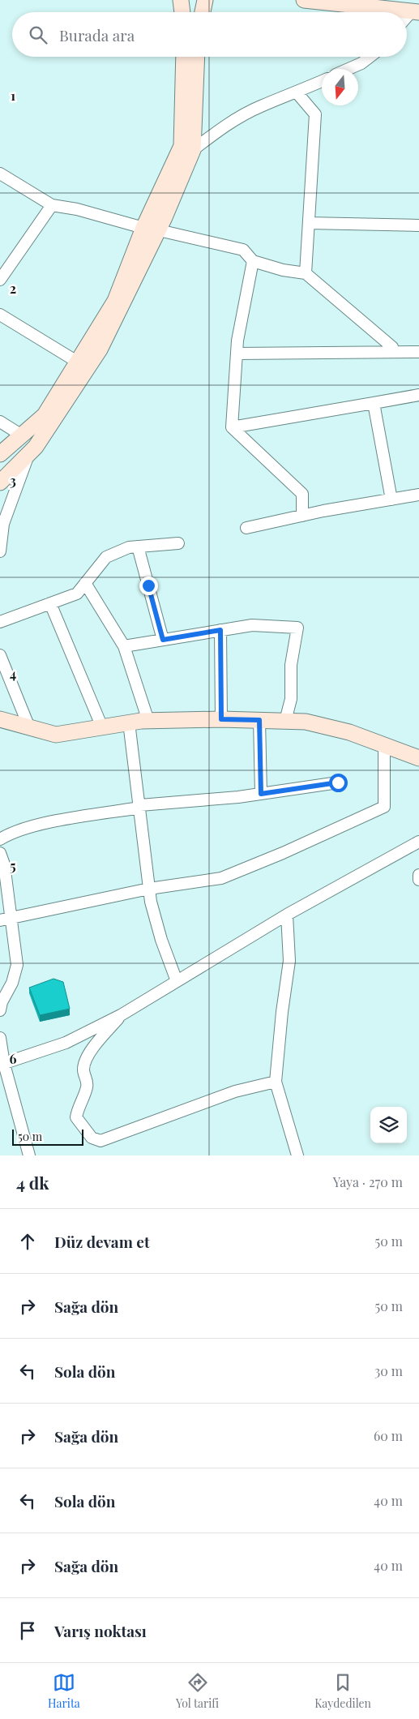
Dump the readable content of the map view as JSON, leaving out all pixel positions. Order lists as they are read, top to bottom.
{
  "scale_bar": "50 m",
  "north": "bottom",
  "page": {
    "search": "Burada ara",
    "scale": "50 m",
    "heading": ["4 dk", "Yaya · 270 m"],
    "list": [
      ["Düz devam et", "50 m"],
      ["Sağa dön", "50 m"],
      ["Sola dön", "30 m"],
      ["Sağa dön", "60 m"],
      ["Sola dön", "40 m"],
      ["Sağa dön", "40 m"],
      "Varış noktası"
    ],
    "nav": ["Harita", "Yol tarifi", "Kaydedilen"]
  },
  "grid": {
    "rows": [
      "1",
      "2",
      "3",
      "4",
      "5",
      "6"
    ]
  }
}
